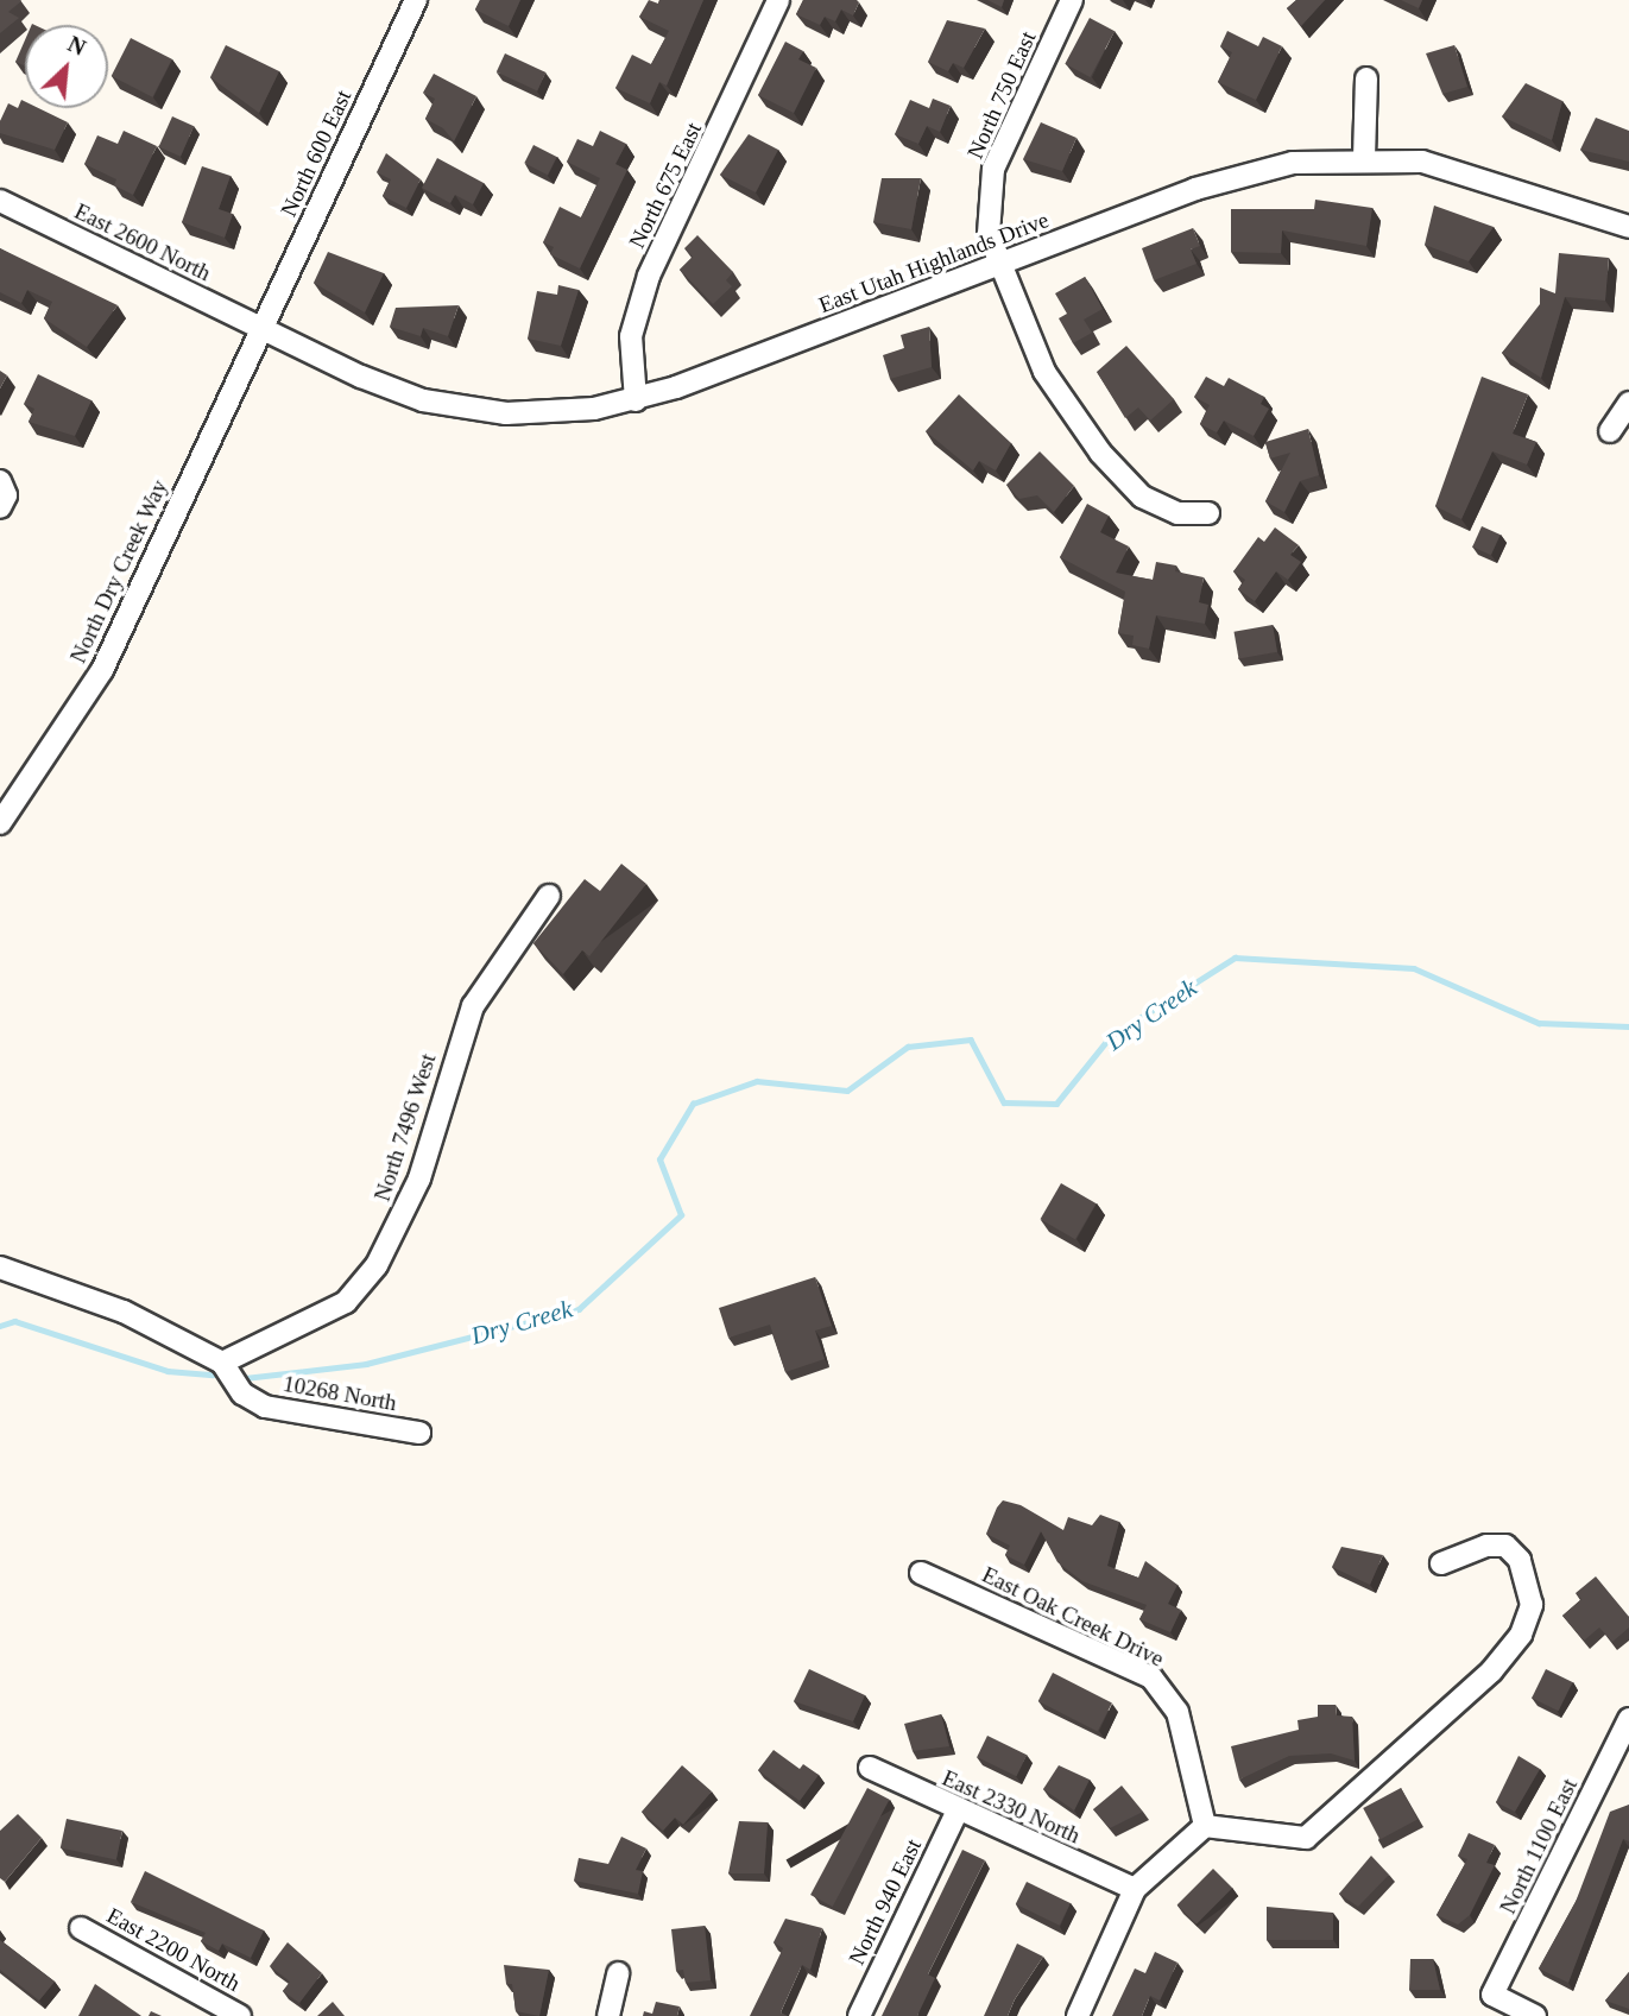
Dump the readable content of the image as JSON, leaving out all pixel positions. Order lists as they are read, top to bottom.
{
  "streets": {
    "street": [
      "North 750 East",
      "North 600 East",
      "North 675 East",
      "East 2600 North",
      "East Utah Highlands Drive",
      "North Dry Creek Way",
      "North 7496 West",
      "10268 North",
      "East Oak Creek Drive",
      "East 2330 North",
      "North 1100 East",
      "North 940 East",
      "East 2200 North"
    ]
  },
  "crossings": [
    ["North 750 East", "East Utah Highlands Drive"],
    ["North 600 East", "East 2600 North"],
    ["North 600 East", "East Utah Highlands Drive"],
    ["North 600 East", "North Dry Creek Way"],
    ["North 675 East", "East Utah Highlands Drive"],
    ["East 2600 North", "East Utah Highlands Drive"],
    ["East 2600 North", "North Dry Creek Way"],
    ["East Utah Highlands Drive", "North Dry Creek Way"],
    ["North 7496 West", "10268 North"],
    ["East 2330 North", "North 940 East"]
  ],
  "water": ["Dry Creek"],
  "north": "top right"
}
